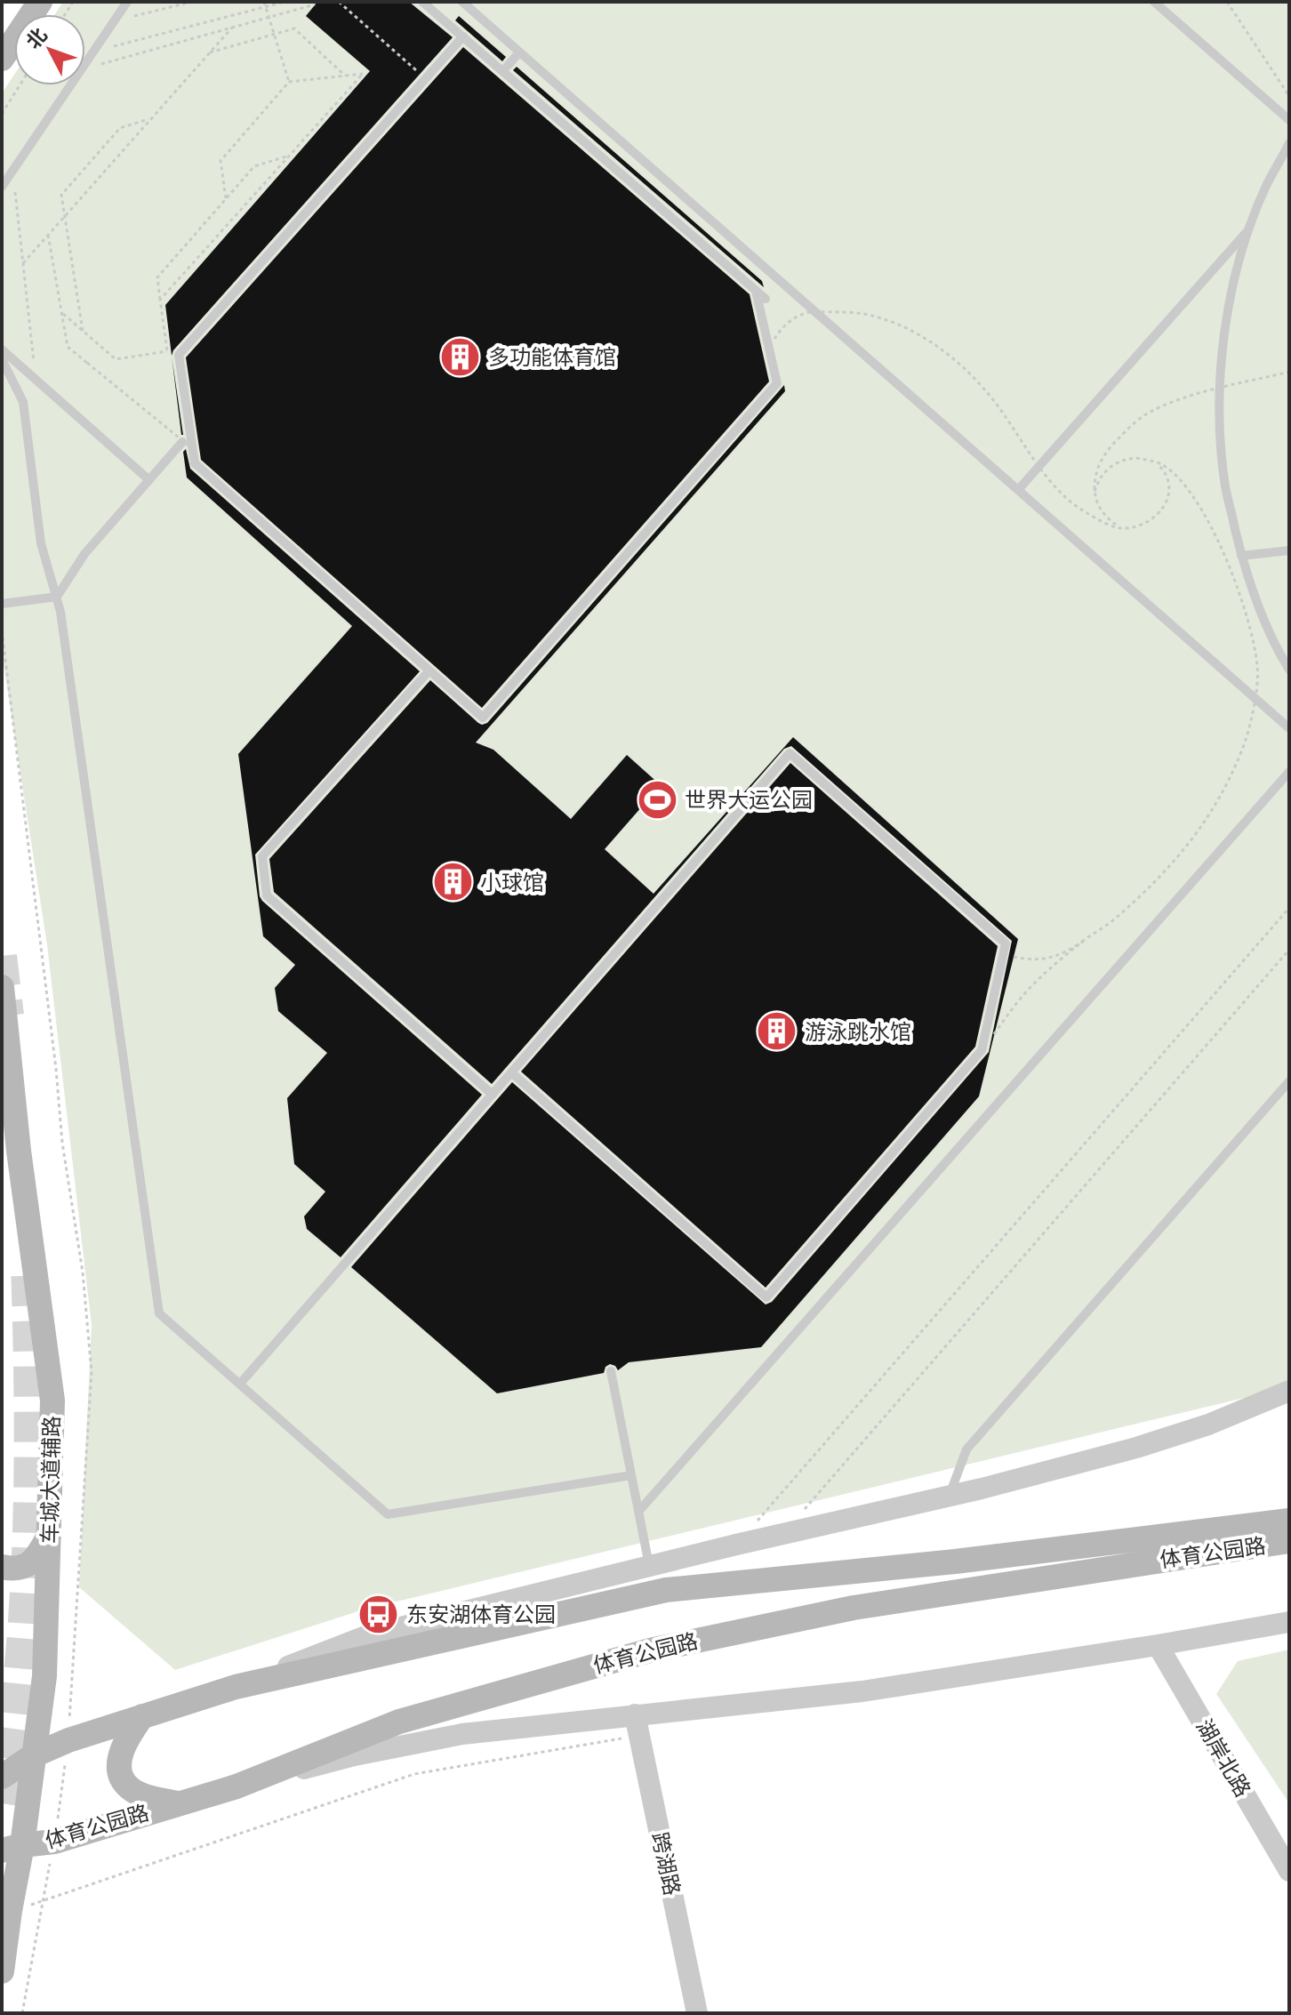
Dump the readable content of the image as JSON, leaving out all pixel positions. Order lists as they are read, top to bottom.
{
  "streets": {
    "main road": ["车城大道辅路", "体育公园路"],
    "street": ["湖岸北路", "跨湖路"]
  },
  "crossings": [
    ["车城大道辅路", "体育公园路"]
  ],
  "places": {
    "building": ["多功能体育馆", "小球馆", "游泳跳水馆"],
    "sports": ["世界大运公园"],
    "bus stop": ["东安湖体育公园"]
  },
  "north": "top left"
}
